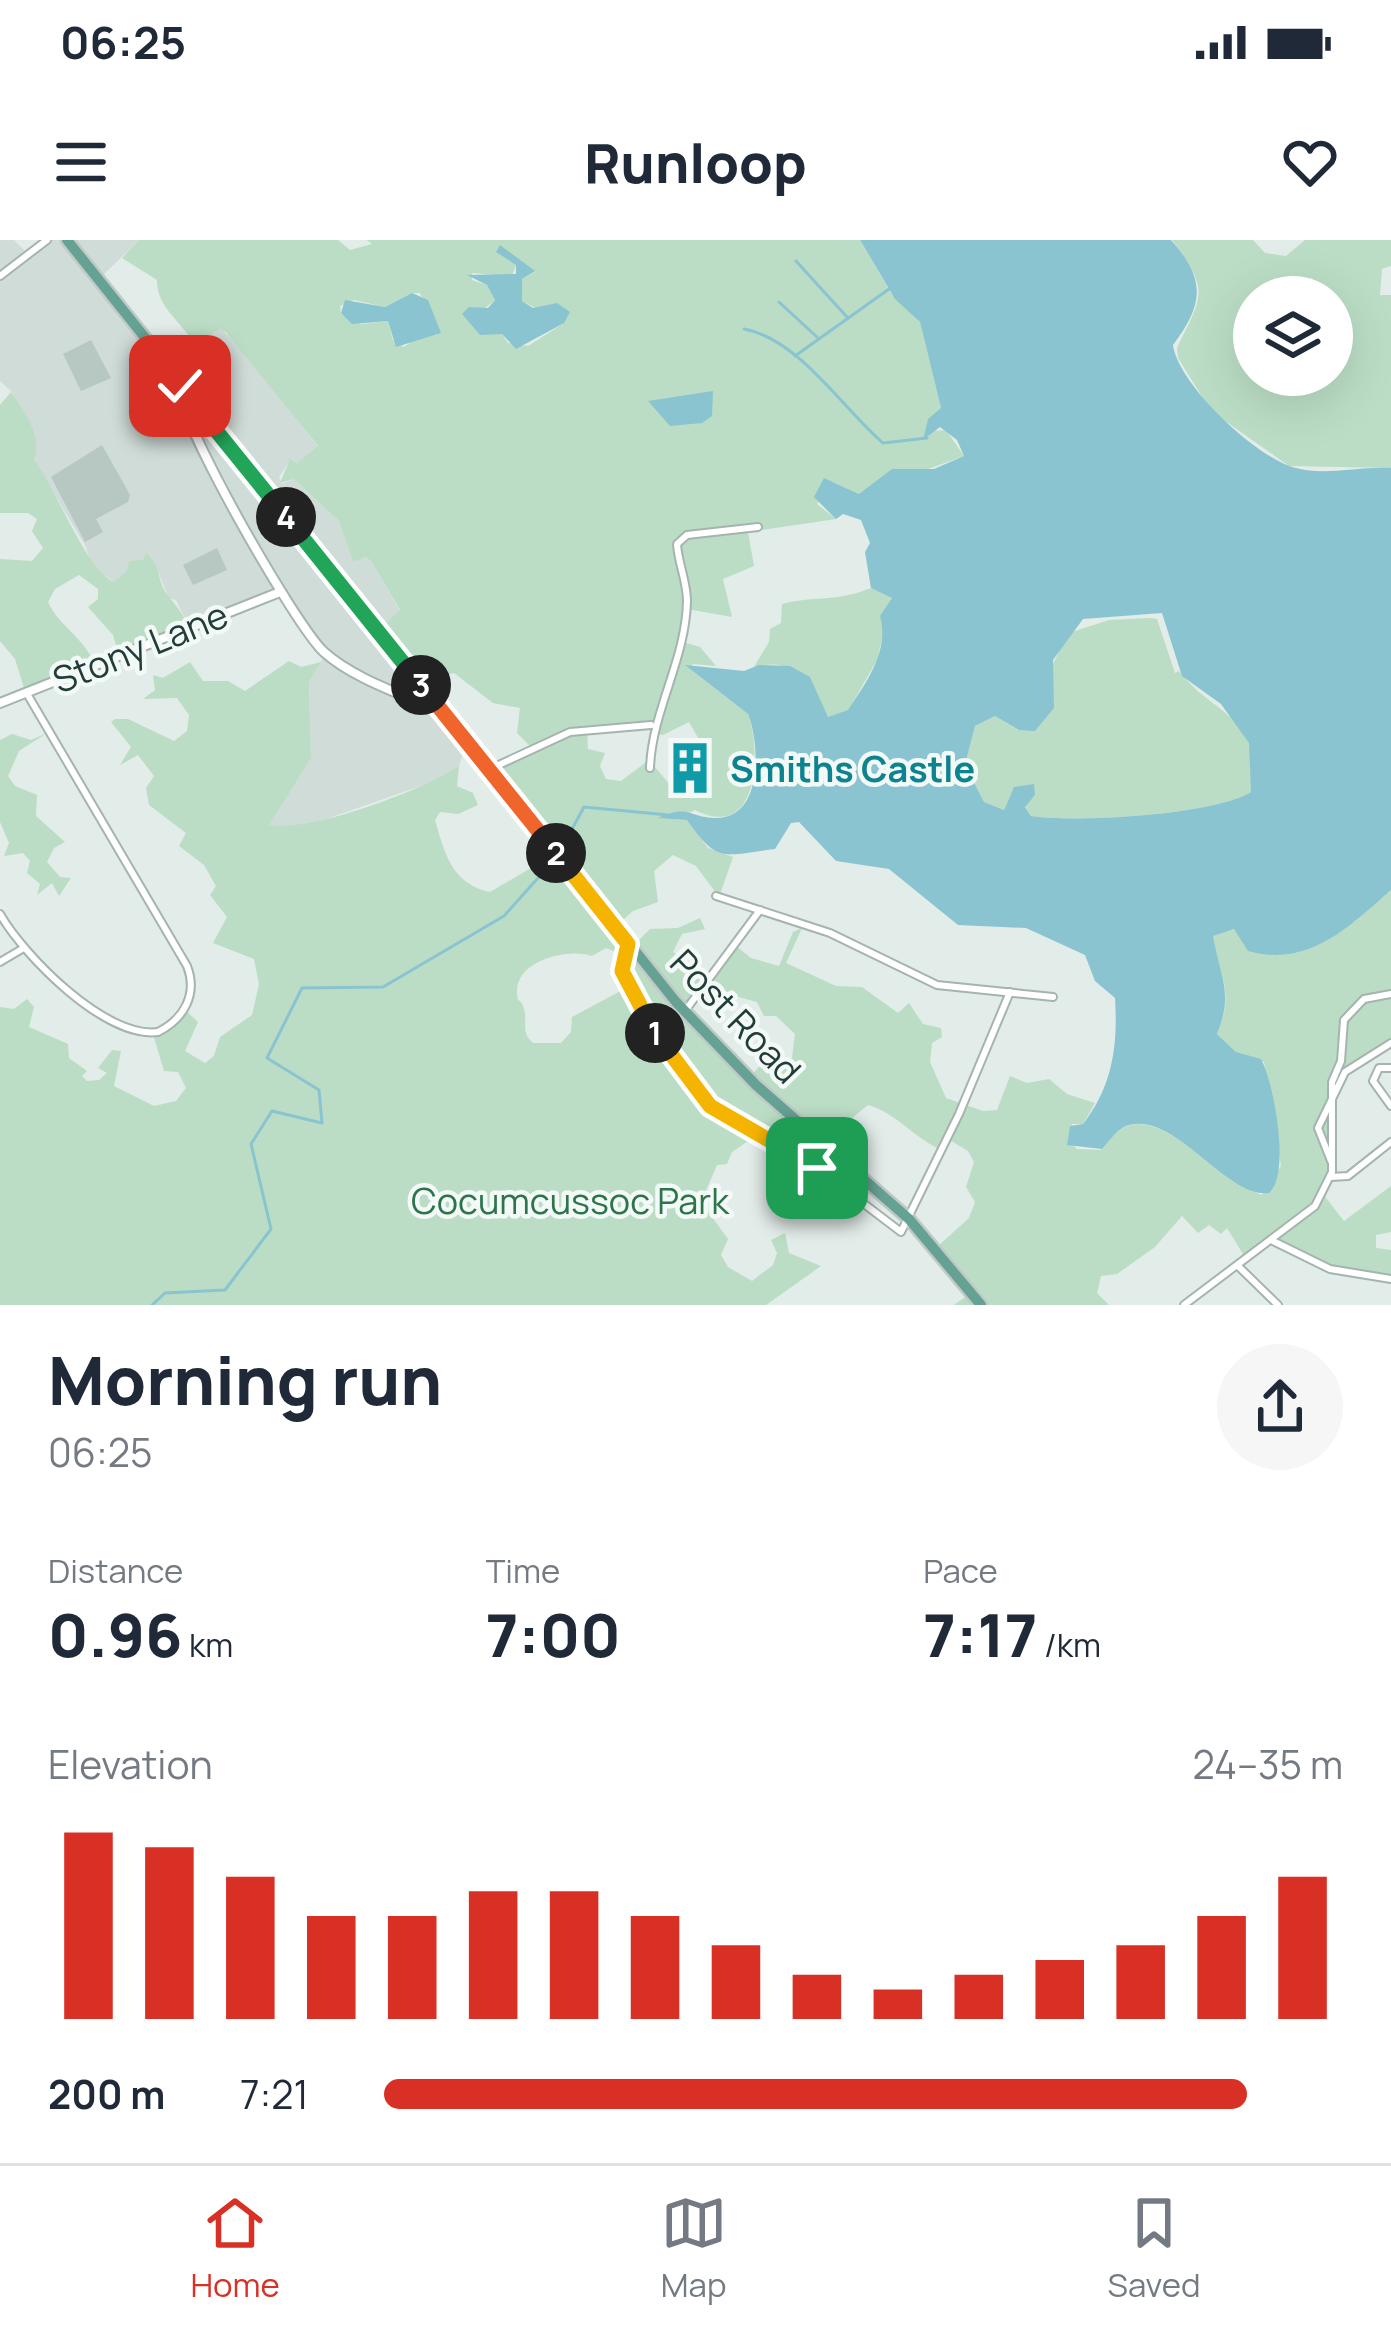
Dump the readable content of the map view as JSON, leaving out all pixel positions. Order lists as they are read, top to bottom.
{
  "streets": {
    "main road": ["Post Road"],
    "street": ["Stony Lane"]
  },
  "parks": ["Cocumcussoc Park"],
  "places": {
    "building": ["Smiths Castle"]
  },
  "page": {
    "status": "06:25",
    "header": "Runloop",
    "pins": [
      "4",
      "3",
      "2",
      "1"
    ],
    "heading": ["Morning run", "06:25"],
    "stats": [
      ["Distance", "0.96 km"],
      ["Time", "7:00"],
      ["Pace", "7:17 /km"]
    ],
    "chart": ["Elevation", "24–35 m"],
    "list": [
      {
        "name": "200 m",
        "note": "7:21"
      }
    ],
    "tabs": ["Home", "Map", "Saved"]
  }
}
